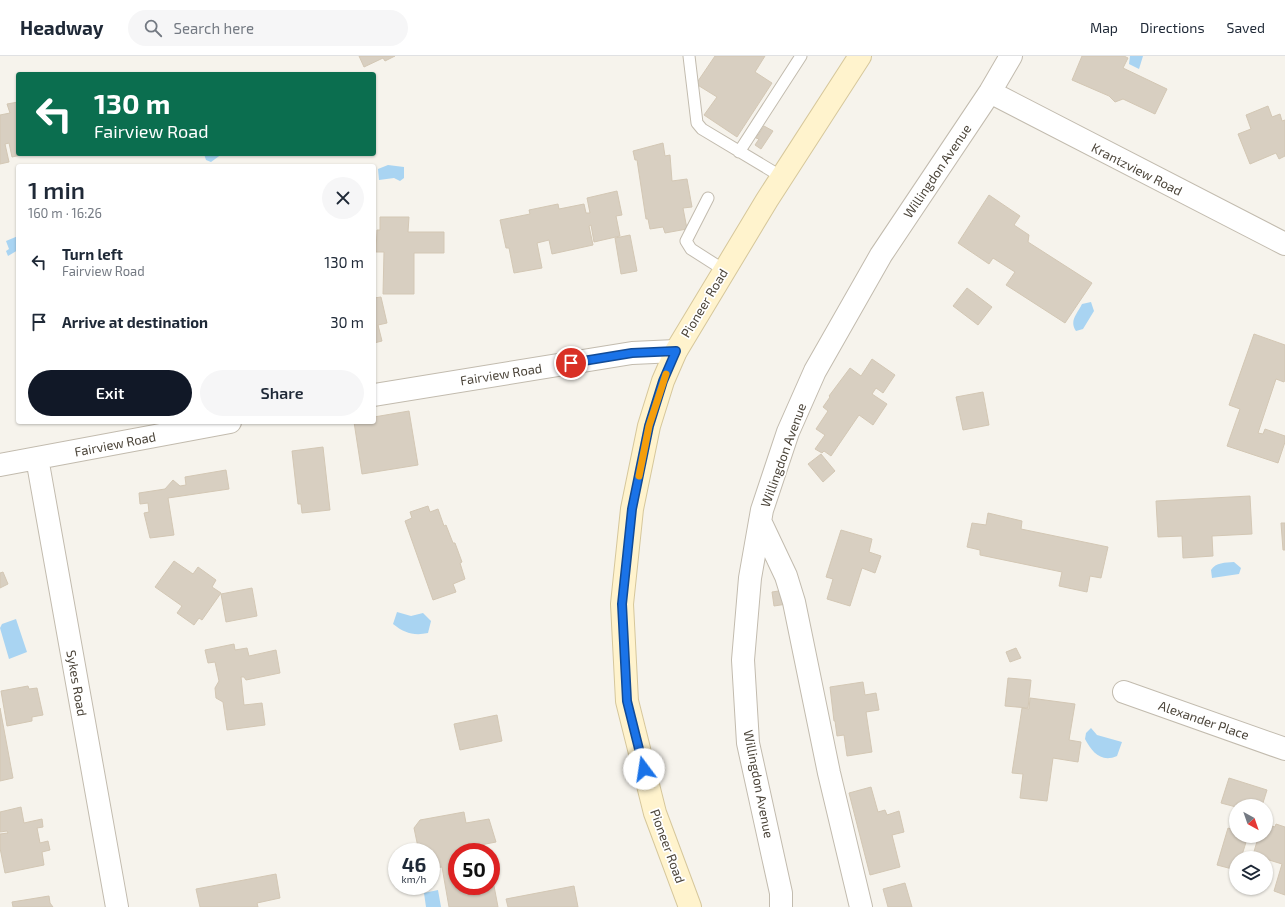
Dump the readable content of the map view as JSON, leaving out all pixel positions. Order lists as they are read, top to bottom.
{
  "streets": {
    "main road": ["Pioneer Road"],
    "street": [
      "Krantzview Road",
      "Willingdon Avenue",
      "Fairview Road",
      "Sykes Road",
      "Alexander Place"
    ]
  },
  "crossings": [
    ["Krantzview Road", "Willingdon Avenue"],
    ["Pioneer Road", "Fairview Road"],
    ["Fairview Road", "Sykes Road"]
  ],
  "north": "bottom right",
  "page": {
    "header": "Headway",
    "search": "Search here",
    "nav": ["Map", "Directions", "Saved"],
    "turn": ["130 m", "Fairview Road"],
    "heading": ["1 min", "160 m · 16:26"],
    "list": [
      {
        "name": "Turn left",
        "note": "Fairview Road",
        "value": "130 m"
      },
      {
        "name": "Arrive at destination",
        "value": "30 m"
      }
    ],
    "buttons": ["Exit", "Share"],
    "speed": "46 km/h",
    "limit": "50"
  }
}
